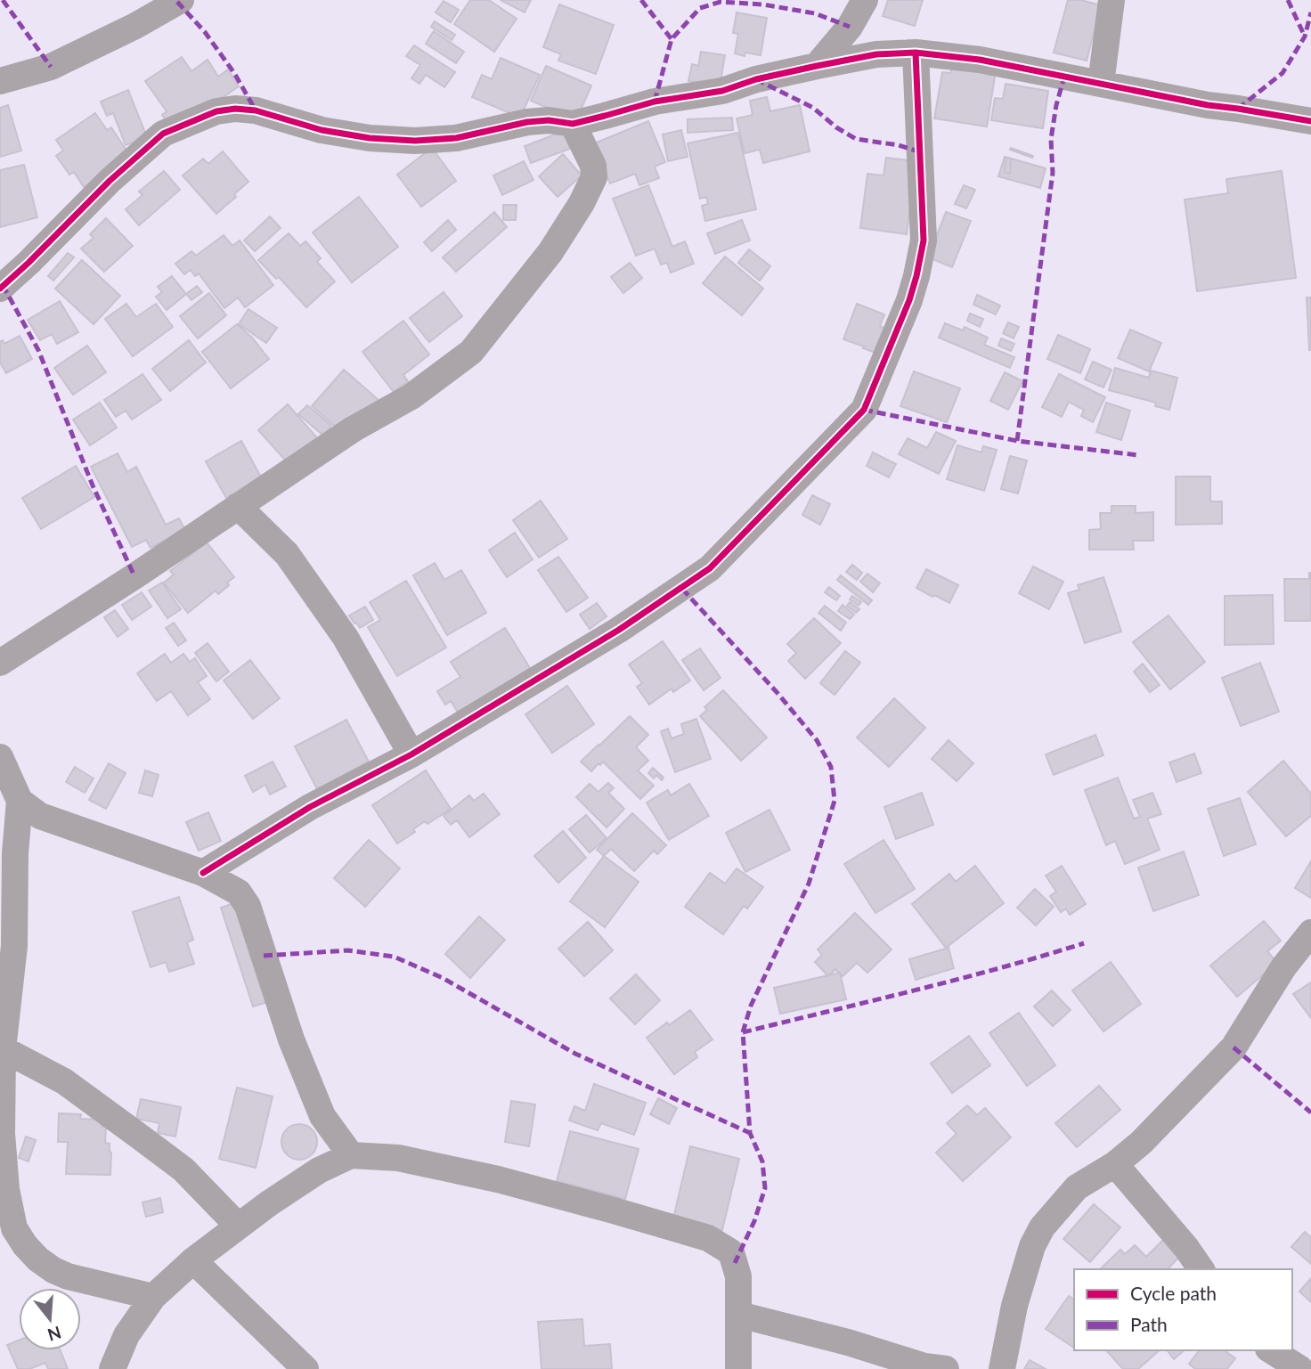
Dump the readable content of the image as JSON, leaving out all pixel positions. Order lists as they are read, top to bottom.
{
  "legend": ["Cycle path", "Path"],
  "north": "bottom"
}
